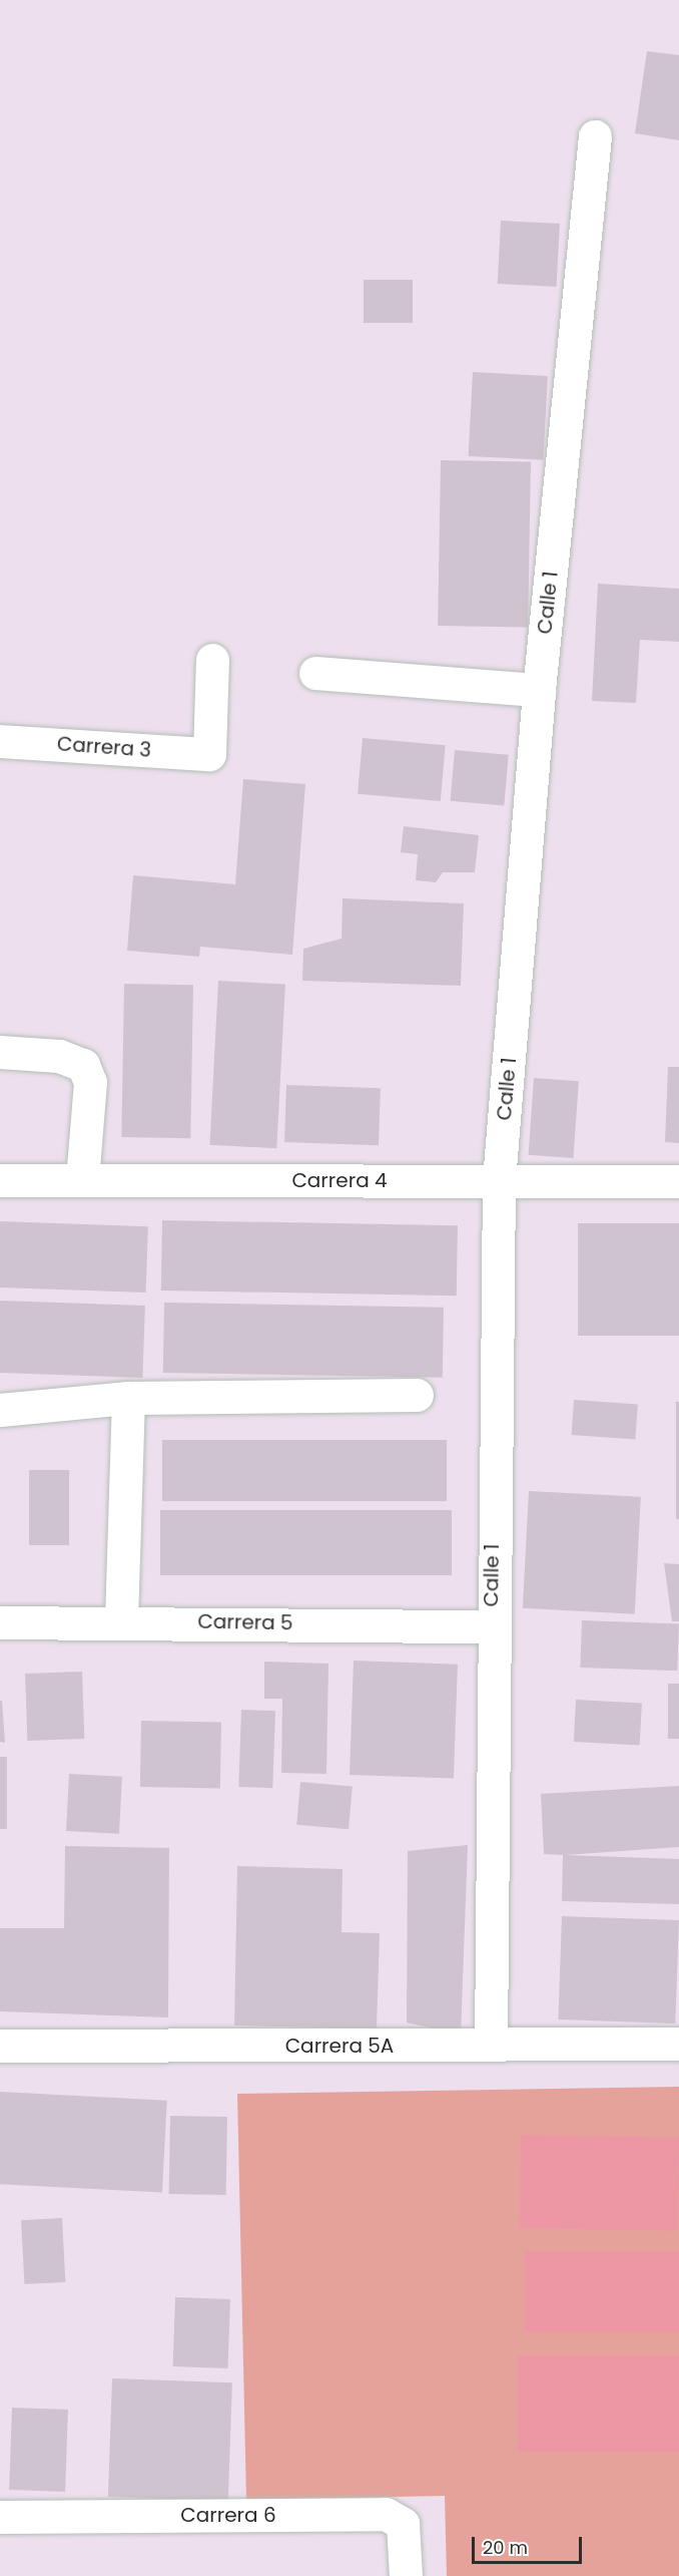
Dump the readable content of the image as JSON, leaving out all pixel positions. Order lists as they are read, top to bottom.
{
  "streets": {
    "street": [
      "Calle 1",
      "Carrera 3",
      "Carrera 4",
      "Carrera 5",
      "Carrera 5A",
      "Carrera 6"
    ]
  },
  "crossings": [
    ["Calle 1", "Carrera 4"],
    ["Calle 1", "Carrera 5"],
    ["Calle 1", "Carrera 5A"]
  ],
  "scale_bar": "20 m"
}
